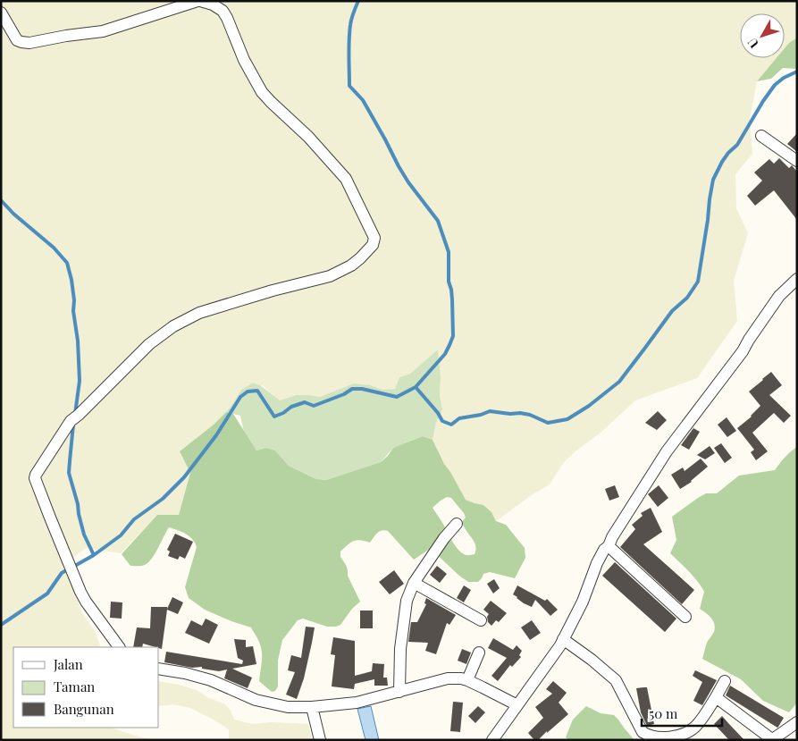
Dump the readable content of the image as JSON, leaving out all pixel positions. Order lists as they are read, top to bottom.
{
  "legend": ["Jalan", "Taman", "Bangunan"],
  "scale_bar": "50 m",
  "north": "bottom left"
}
